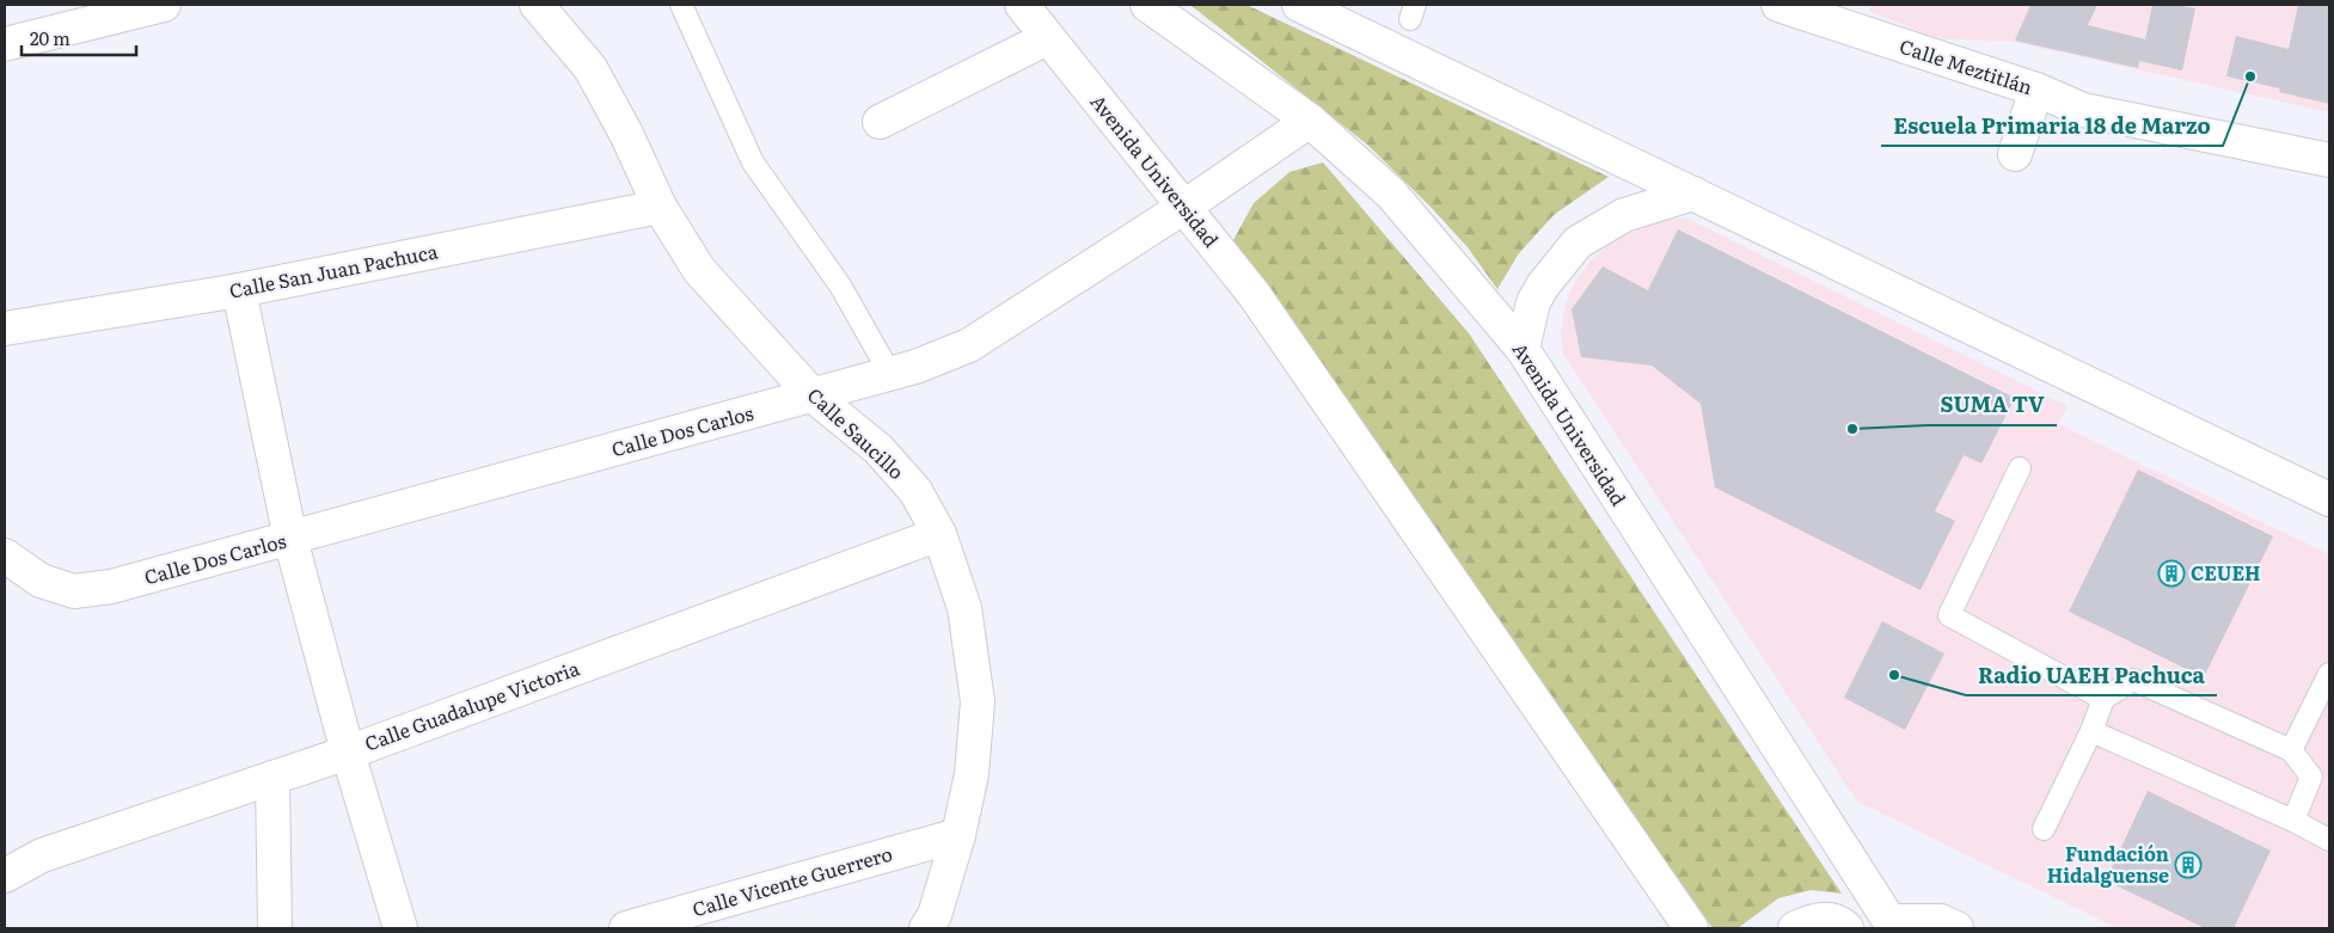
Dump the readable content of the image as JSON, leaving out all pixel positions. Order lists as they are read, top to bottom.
{
  "streets": {
    "street": [
      "Calle Meztitlán",
      "Avenida Universidad",
      "Calle San Juan Pachuca",
      "Calle Dos Carlos",
      "Calle Saucillo",
      "Calle Guadalupe Victoria",
      "Calle Vicente Guerrero"
    ]
  },
  "crossings": [
    ["Avenida Universidad", "Calle Dos Carlos"],
    ["Calle San Juan Pachuca", "Calle Saucillo"],
    ["Calle Dos Carlos", "Calle Saucillo"],
    ["Calle Saucillo", "Calle Guadalupe Victoria"],
    ["Calle Saucillo", "Calle Vicente Guerrero"]
  ],
  "places": {
    "other": ["Escuela Primaria 18 de Marzo", "SUMA TV", "Radio UAEH Pachuca"],
    "building": ["CEUEH", "Fundación Hidalguense"]
  },
  "scale_bar": "20 m"
}
